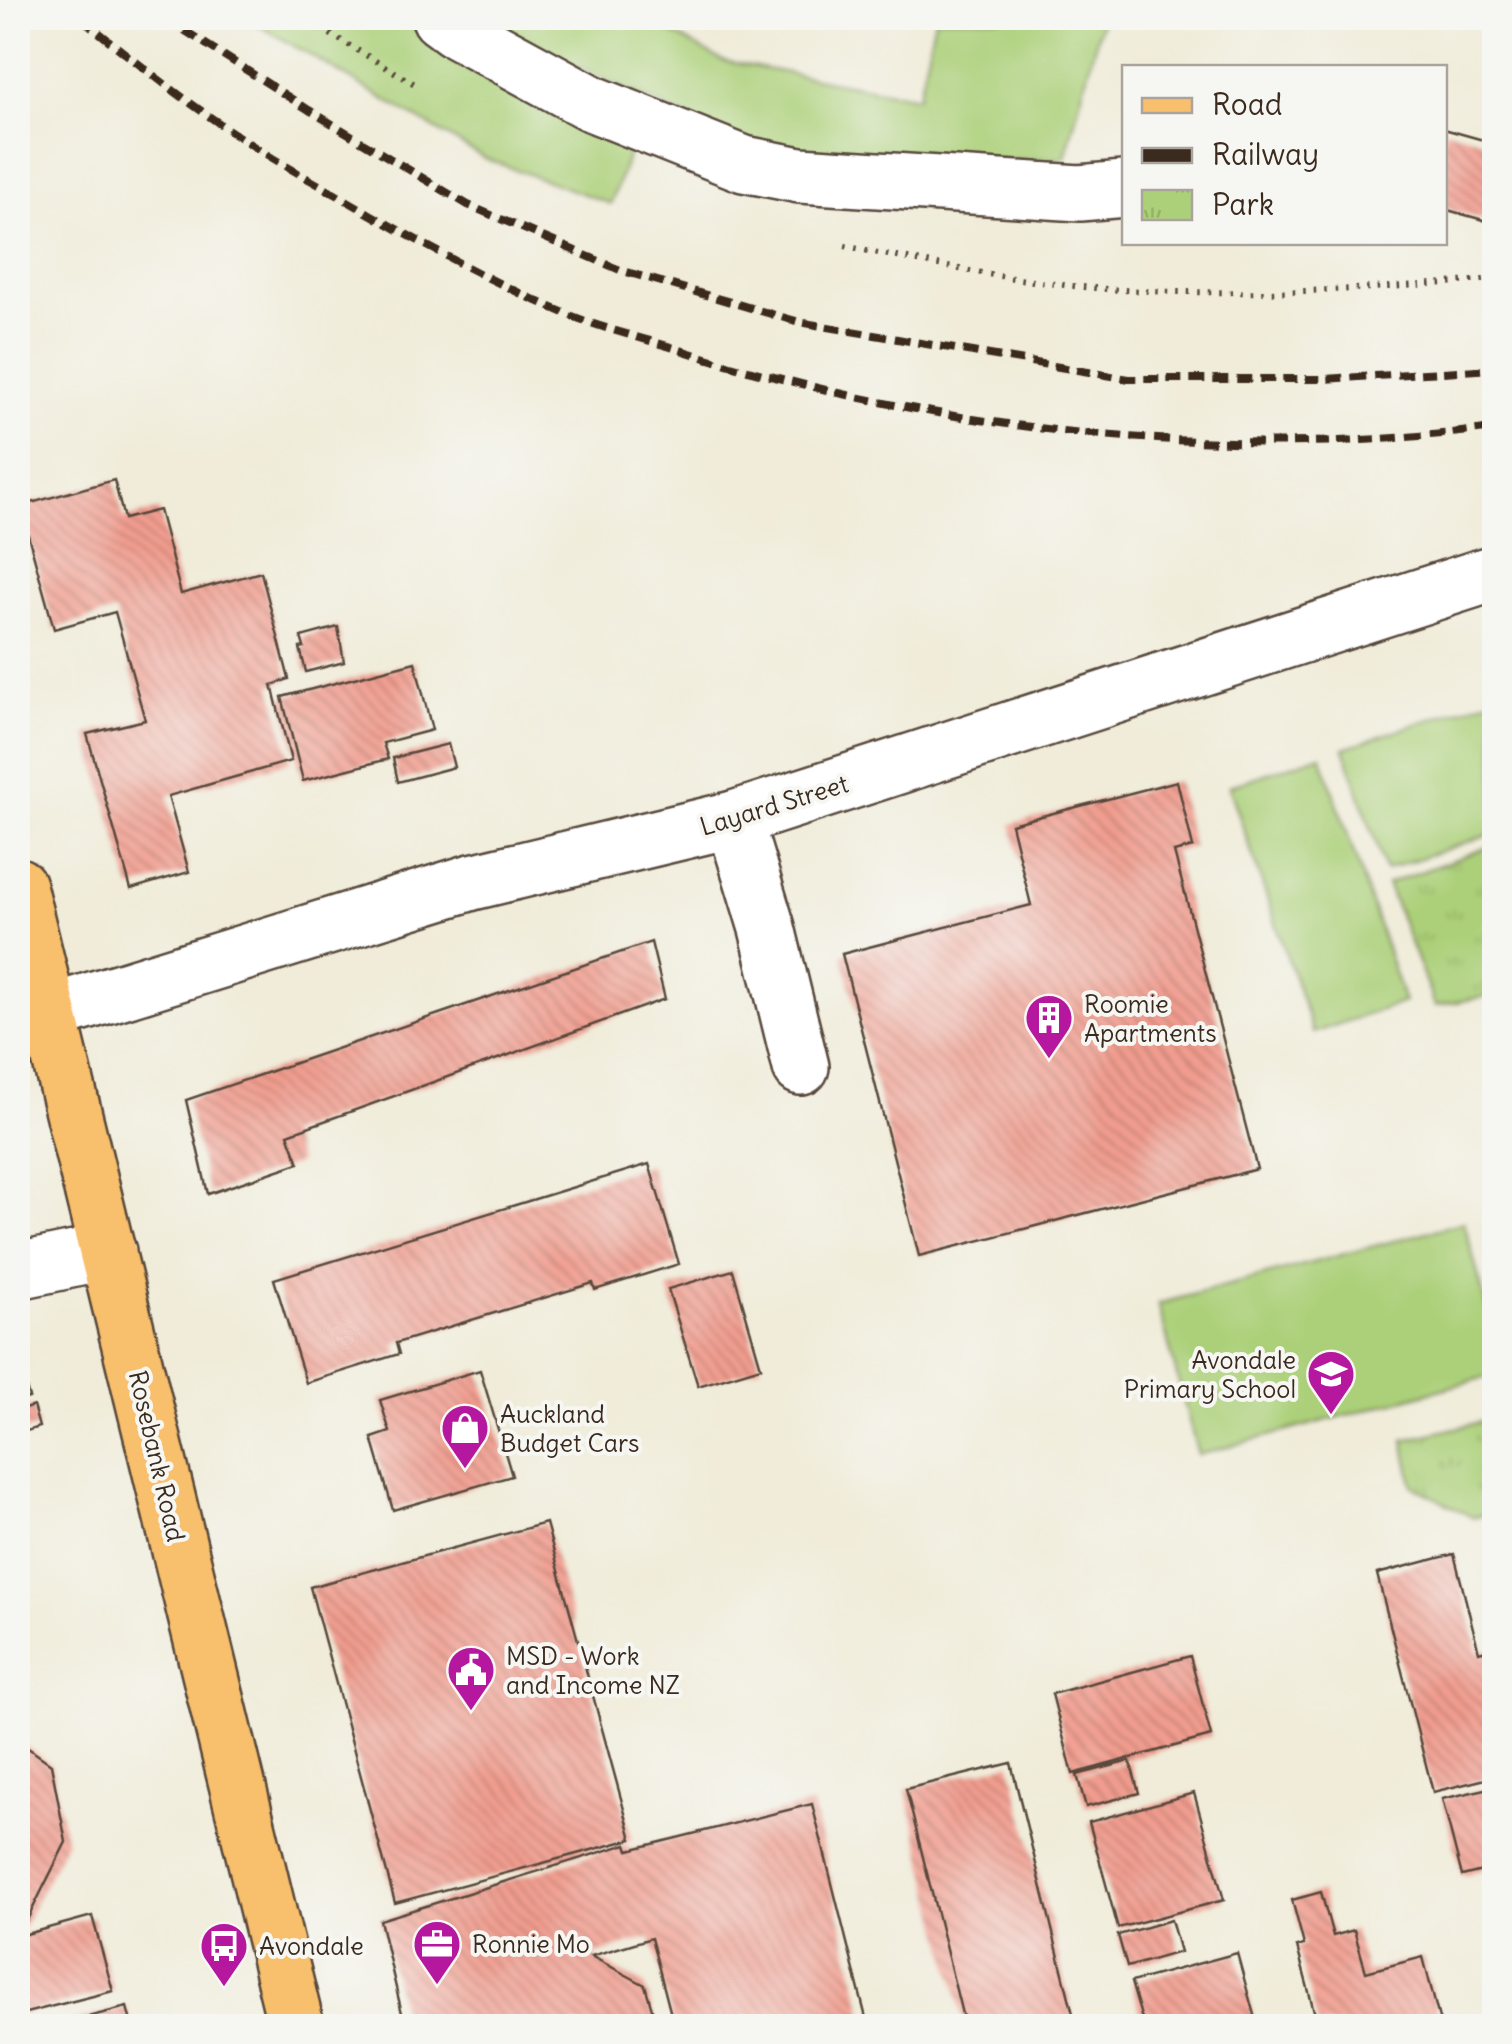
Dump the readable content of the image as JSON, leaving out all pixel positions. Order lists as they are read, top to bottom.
{
  "streets": {
    "main road": ["Rosebank Road"],
    "street": ["Layard Street"]
  },
  "crossings": [
    ["Layard Street", "Rosebank Road"]
  ],
  "places": {
    "building": ["Roomie Apartments"],
    "school or university": ["Avondale Primary School"],
    "shop": ["Auckland Budget Cars"],
    "public building": ["MSD - Work and Income NZ"],
    "office": ["Ronnie Mo"],
    "bus stop": ["Avondale"]
  },
  "legend": ["Road", "Railway", "Park"]
}
